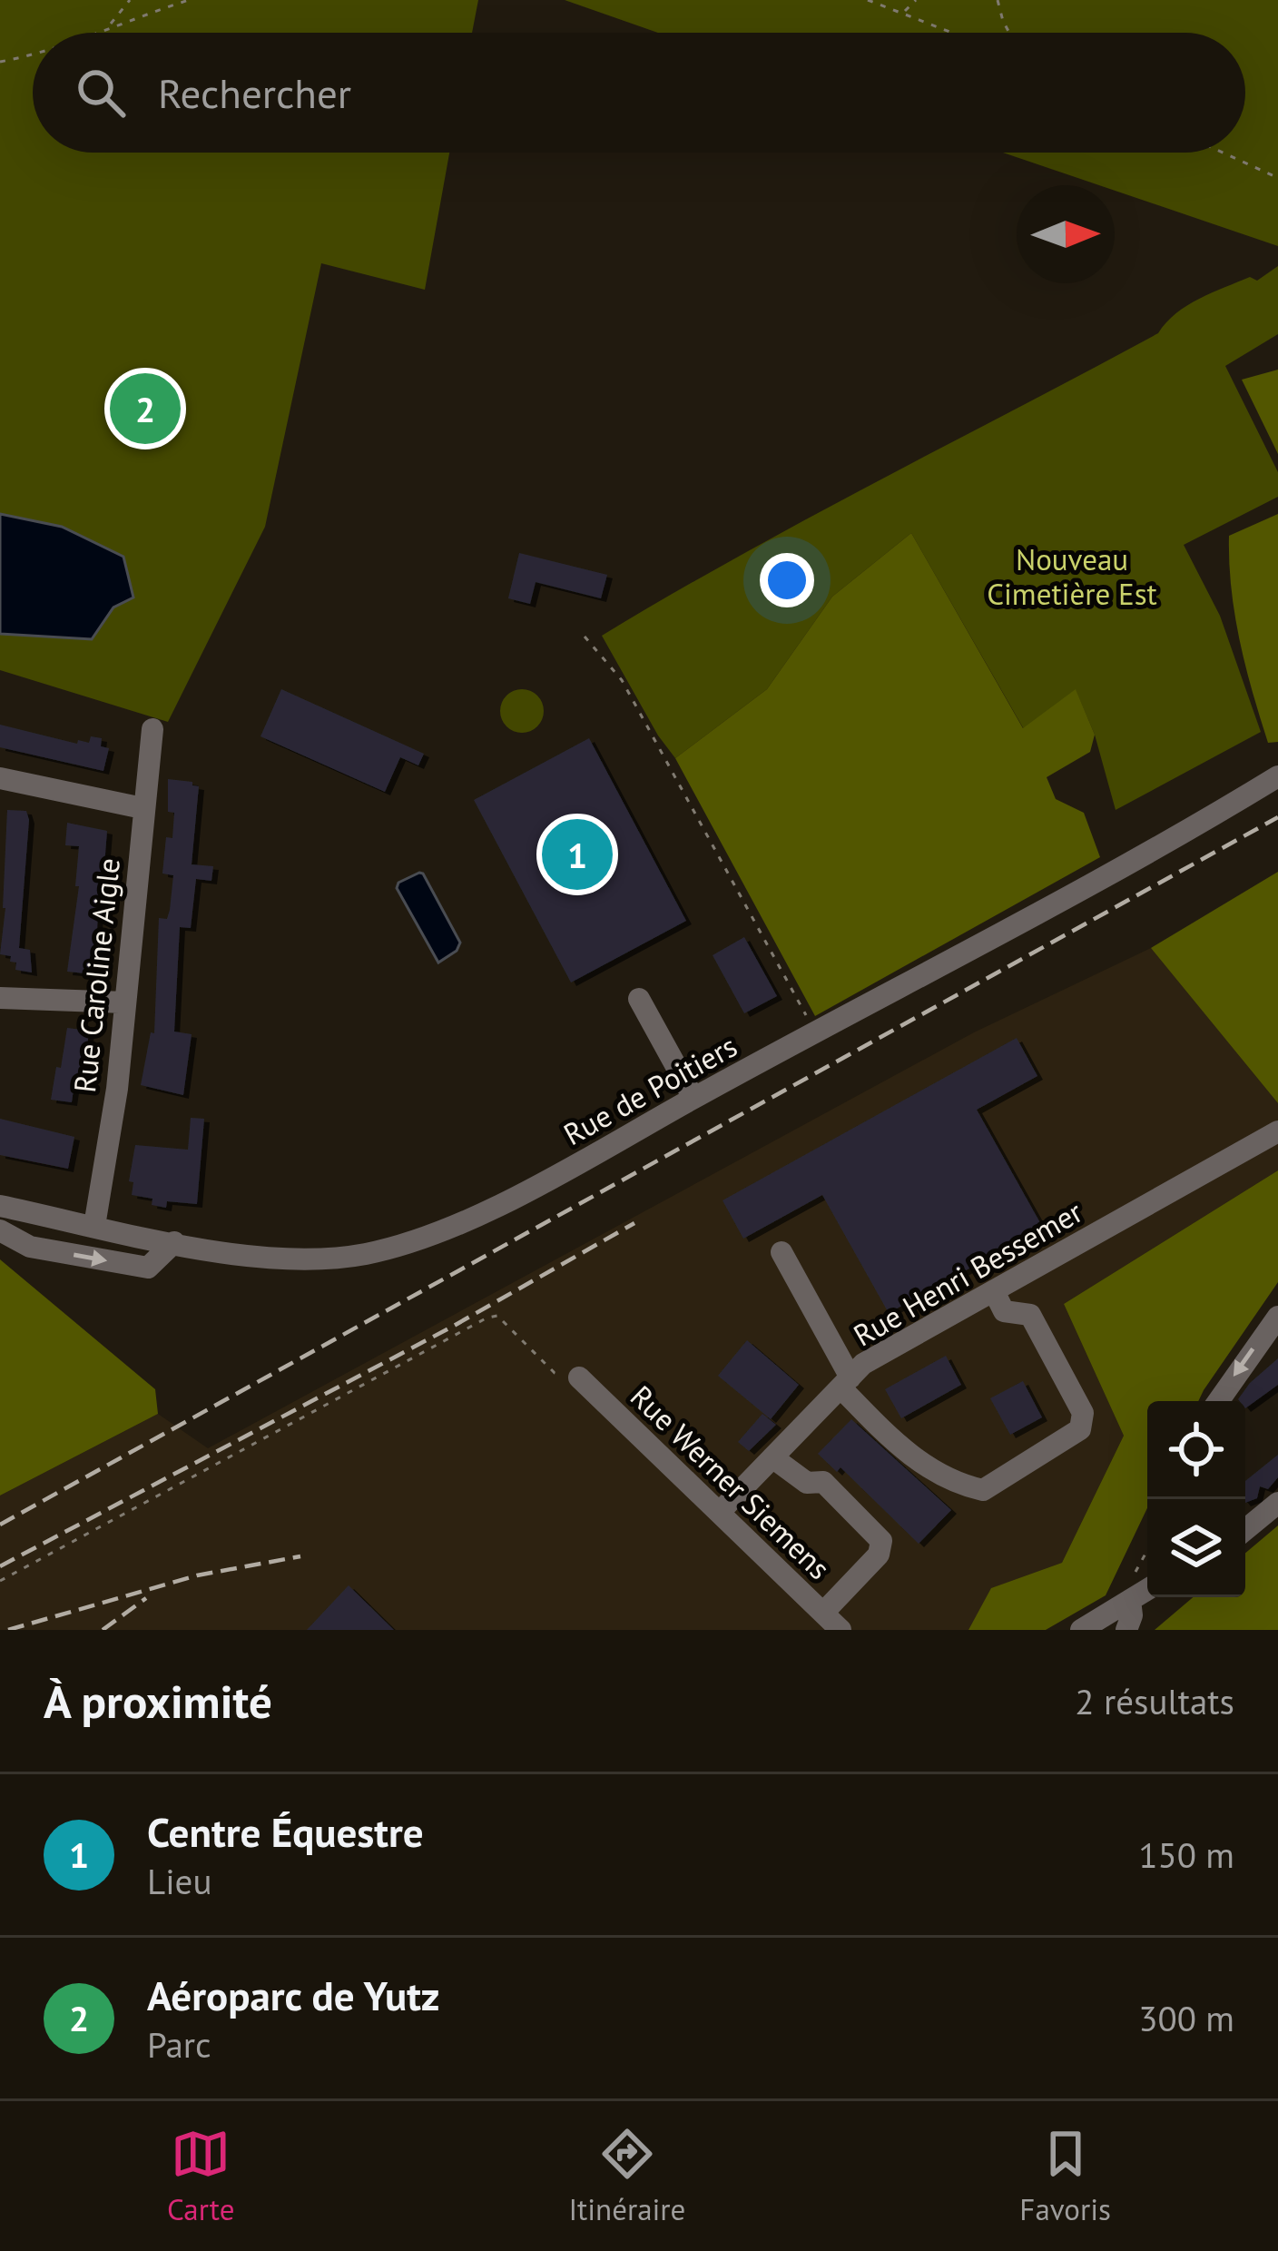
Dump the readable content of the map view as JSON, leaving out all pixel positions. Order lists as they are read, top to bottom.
{
  "streets": {
    "street": [
      "Rue Caroline Aigle",
      "Rue de Poitiers",
      "Rue Henri Bessemer",
      "Rue Werner Siemens"
    ]
  },
  "crossings": [
    ["Rue Caroline Aigle", "Rue de Poitiers"],
    ["Rue Henri Bessemer", "Rue Werner Siemens"]
  ],
  "parks": ["Nouveau Cimetière Est"],
  "north": "right",
  "page": {
    "search": "Rechercher",
    "pins": ["2", "1"],
    "heading": ["À proximité", "2 résultats"],
    "list": [
      {
        "mark": "1",
        "name": "Centre Équestre",
        "note": "Lieu",
        "value": "150 m"
      },
      {
        "mark": "2",
        "name": "Aéroparc de Yutz",
        "note": "Parc",
        "value": "300 m"
      }
    ],
    "nav": ["Carte", "Itinéraire", "Favoris"]
  }
}
